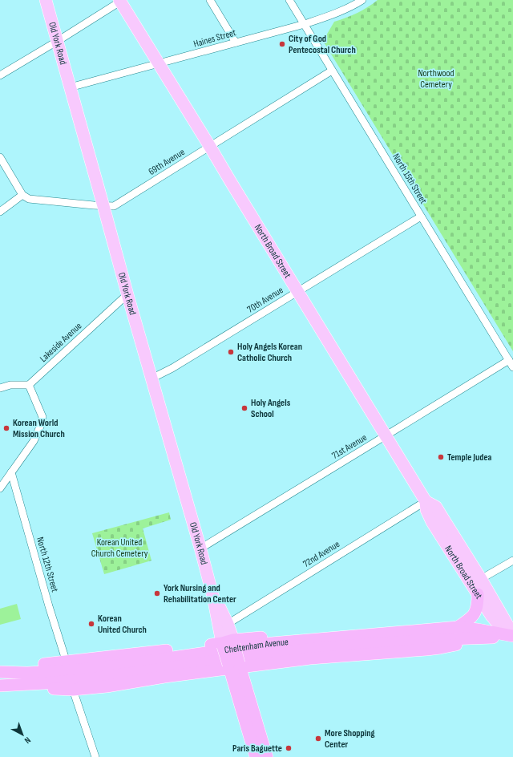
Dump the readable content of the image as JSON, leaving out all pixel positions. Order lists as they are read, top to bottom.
{
  "streets": {
    "highway": ["Old York Road", "Cheltenham Avenue"],
    "main road": ["North Broad Street"],
    "street": [
      "Haines Street",
      "69th Avenue",
      "North 15th Street",
      "70th Avenue",
      "Lakeside Avenue",
      "71st Avenue",
      "72nd Avenue",
      "North 12th Street"
    ]
  },
  "crossings": [
    ["Haines Street", "Old York Road"],
    ["Haines Street", "North 15th Street"],
    ["Haines Street", "North Broad Street"],
    ["Old York Road", "69th Avenue"],
    ["Old York Road", "70th Avenue"],
    ["Old York Road", "Lakeside Avenue"],
    ["Old York Road", "71st Avenue"],
    ["Old York Road", "72nd Avenue"],
    ["69th Avenue", "North 15th Street"],
    ["69th Avenue", "North Broad Street"],
    ["North 15th Street", "70th Avenue"],
    ["North 15th Street", "71st Avenue"],
    ["North Broad Street", "70th Avenue"],
    ["North Broad Street", "71st Avenue"],
    ["North Broad Street", "72nd Avenue"],
    ["North Broad Street", "Cheltenham Avenue"]
  ],
  "parks": ["Northwood Cemetery", "Korean United Church Cemetery"],
  "places": [
    "City of God Pentecostal Church",
    "Holy Angels Korean Catholic Church",
    "Holy Angels School",
    "Korean World Mission Church",
    "Temple Judea",
    "York Nursing and Rehabilitation Center",
    "Korean United Church",
    "More Shopping Center",
    "Paris Baguette"
  ],
  "north": "bottom right"
}
